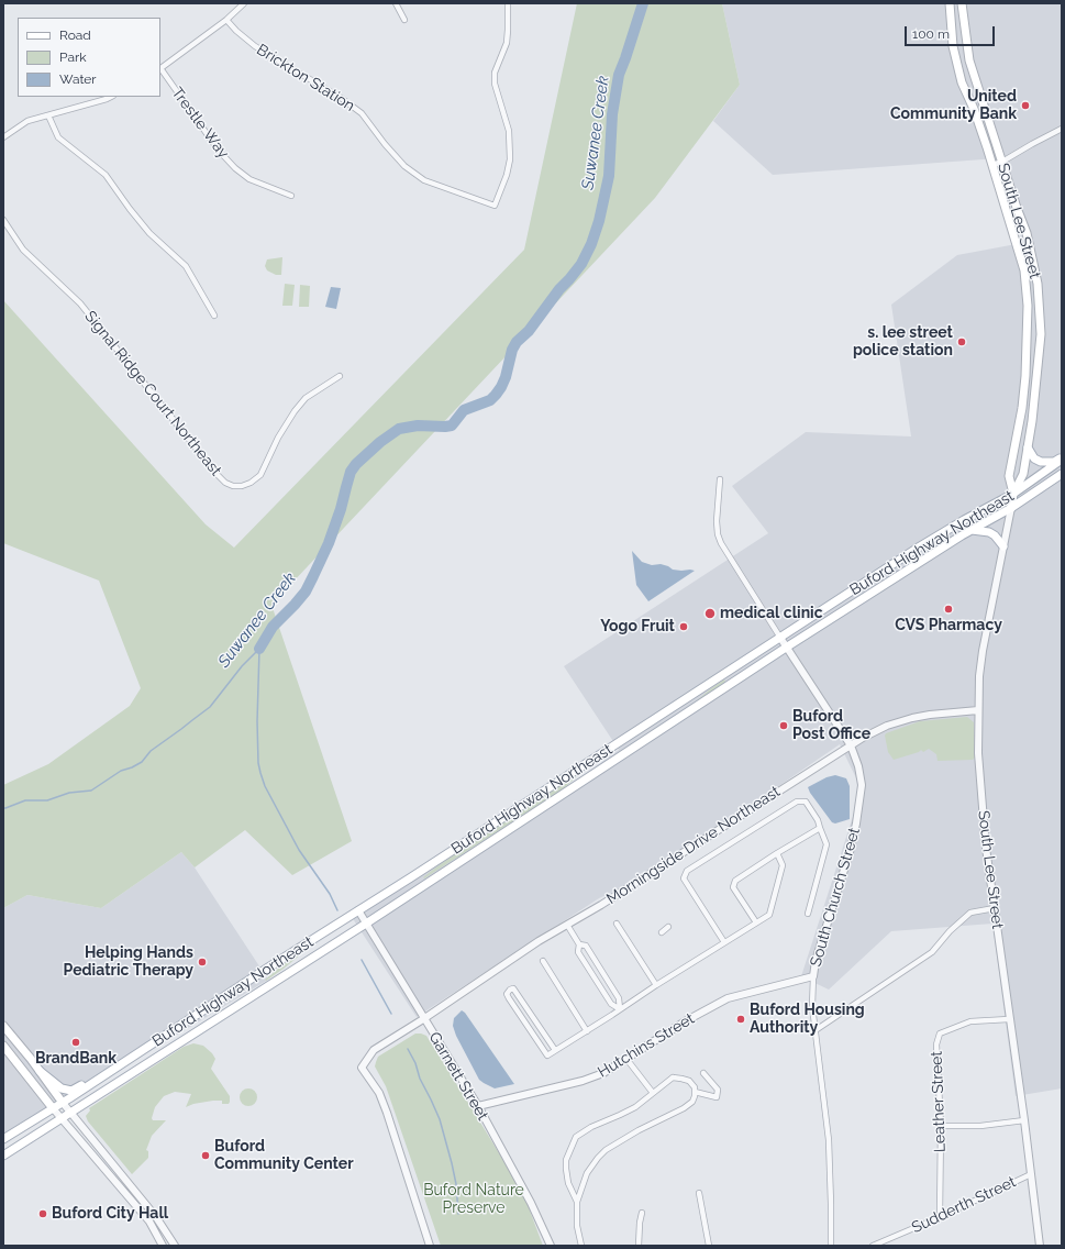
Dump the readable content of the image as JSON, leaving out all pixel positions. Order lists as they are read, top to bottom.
{
  "streets": {
    "main road": ["South Lee Street", "Buford Highway Northeast"],
    "street": [
      "Brickton Station",
      "Trestle Way",
      "Signal Ridge Court Northeast",
      "Morningside Drive Northeast",
      "South Church Street",
      "Hutchins Street",
      "Garnett Street",
      "Leather Street",
      "Sudderth Street"
    ]
  },
  "crossings": [
    ["South Lee Street", "Buford Highway Northeast"],
    ["South Lee Street", "Morningside Drive Northeast"],
    ["South Lee Street", "Leather Street"],
    ["South Lee Street", "Sudderth Street"],
    ["Buford Highway Northeast", "South Church Street"],
    ["Buford Highway Northeast", "Garnett Street"],
    ["Morningside Drive Northeast", "South Church Street"],
    ["Morningside Drive Northeast", "Garnett Street"],
    ["South Church Street", "Hutchins Street"],
    ["Hutchins Street", "Garnett Street"],
    ["Leather Street", "Sudderth Street"]
  ],
  "water": ["Suwanee Creek"],
  "parks": ["Buford Nature Preserve"],
  "places": [
    "United Community Bank",
    "s. lee street police station",
    "CVS Pharmacy",
    "medical clinic",
    "Yogo Fruit",
    "Buford Post Office",
    "Helping Hands Pediatric Therapy",
    "Buford Housing Authority",
    "BrandBank",
    "Buford Community Center",
    "Buford City Hall"
  ],
  "legend": ["Road", "Park", "Water"],
  "scale_bar": "100 m"
}
